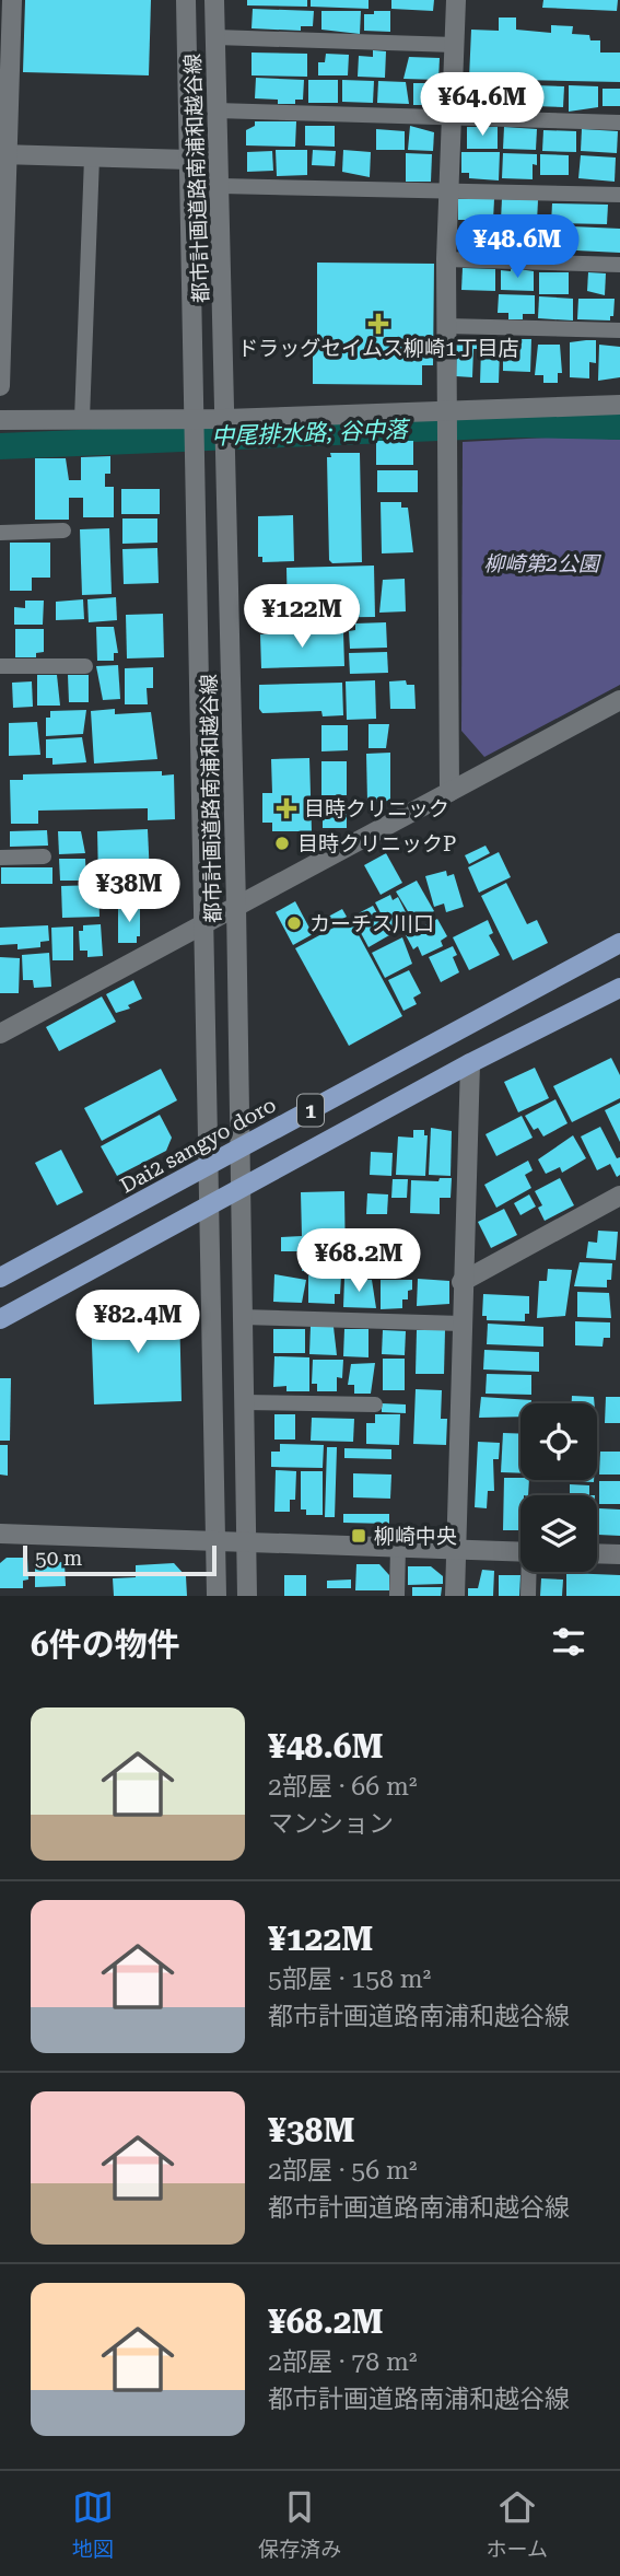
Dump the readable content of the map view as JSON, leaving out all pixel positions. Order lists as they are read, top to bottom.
{
  "streets": {
    "main road": ["1", "Dai2 sangyo doro"],
    "street": ["都市計画道路南浦和越谷線"]
  },
  "crossings": [
    ["都市計画道路南浦和越谷線", "1"],
    ["都市計画道路南浦和越谷線", "Dai2 sangyo doro"]
  ],
  "water": ["中尾排水路; 谷中落"],
  "parks": ["柳崎第2公園"],
  "places": {
    "health": ["ドラッグセイムス柳崎1丁目店", "目時クリニック"],
    "other": ["目時クリニックP", "カーチス川口"],
    "transit": ["柳崎中央"]
  },
  "scale_bar": "50 m",
  "page": {
    "price": [
      "¥64.6M",
      "¥48.6M",
      "¥122M",
      "¥38M",
      "¥68.2M",
      "¥82.4M"
    ],
    "scale": "50 m",
    "heading": "6件の物件",
    "list": [
      {
        "name": "¥48.6M",
        "note": "2部屋 · 66 m² · マンション"
      },
      {
        "name": "¥122M",
        "note": "5部屋 · 158 m² · 都市計画道路南浦和越谷線"
      },
      {
        "name": "¥38M",
        "note": "2部屋 · 56 m² · 都市計画道路南浦和越谷線"
      },
      {
        "name": "¥68.2M",
        "note": "2部屋 · 78 m² · 都市計画道路南浦和越谷線"
      }
    ],
    "tabs": ["地図", "保存済み", "ホーム"]
  }
}
